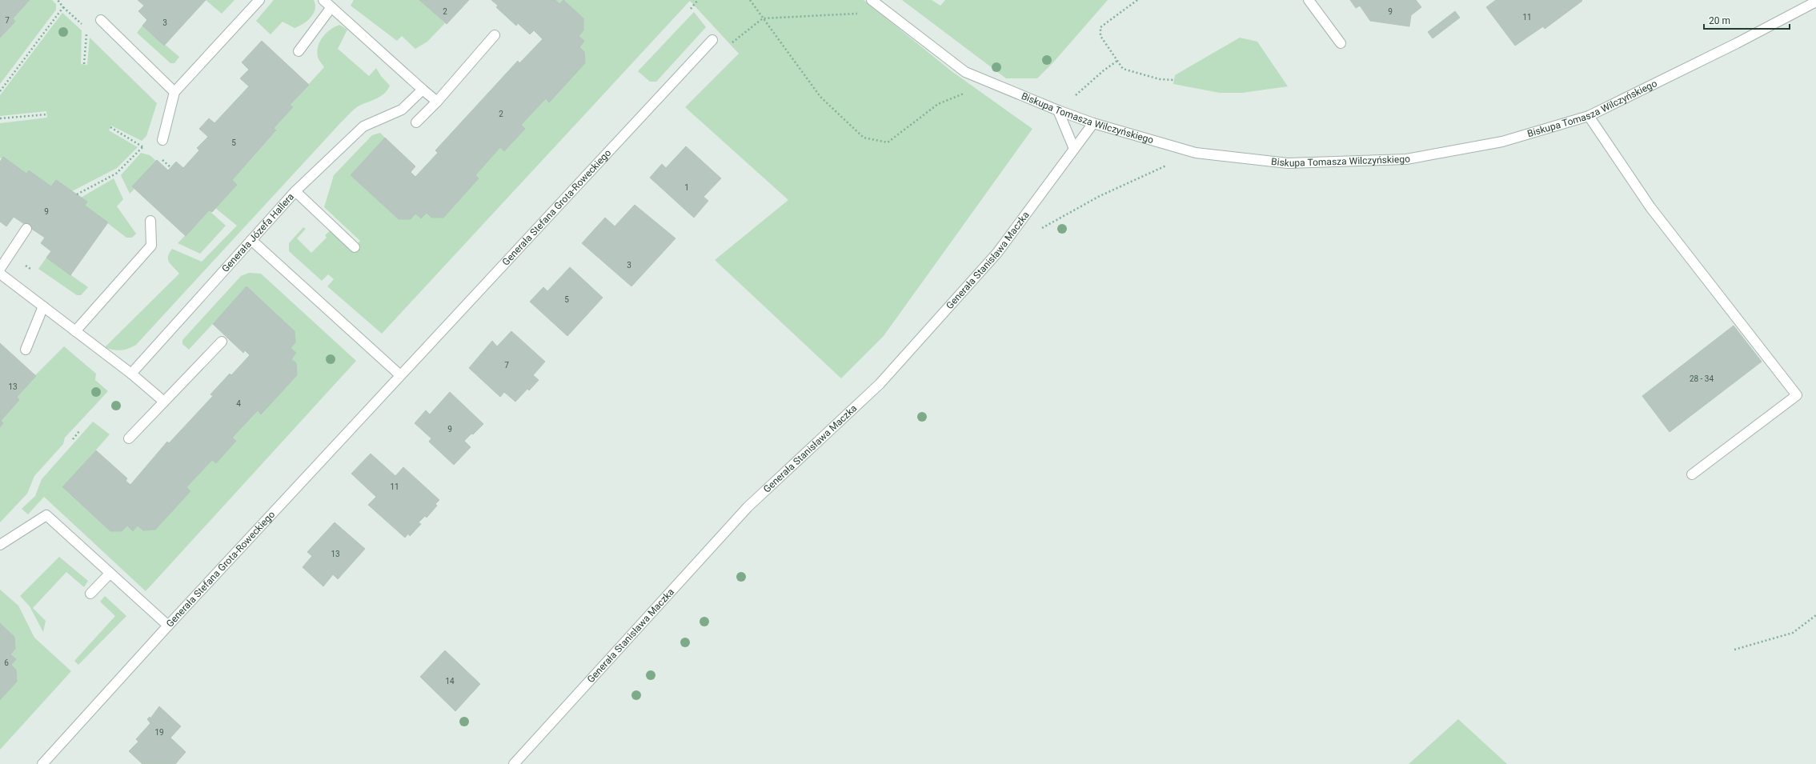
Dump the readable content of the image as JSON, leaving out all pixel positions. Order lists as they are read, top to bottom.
{
  "streets": {
    "street": [
      "Biskupa Tomasza Wilczyńskiego",
      "Generała Stefana Grota-Roweckiego",
      "Generała Józefa Hallera",
      "Generała Stanisława Maczka"
    ]
  },
  "crossings": [
    ["Biskupa Tomasza Wilczyńskiego", "Generała Stanisława Maczka"]
  ],
  "house_numbers": [
    "2",
    "9",
    "11",
    "7",
    "3",
    "2",
    "5",
    "1",
    "9",
    "3",
    "5",
    "7",
    "28 - 34",
    "13",
    "4",
    "9",
    "11",
    "13",
    "6",
    "14",
    "19"
  ],
  "scale_bar": "20 m"
}
